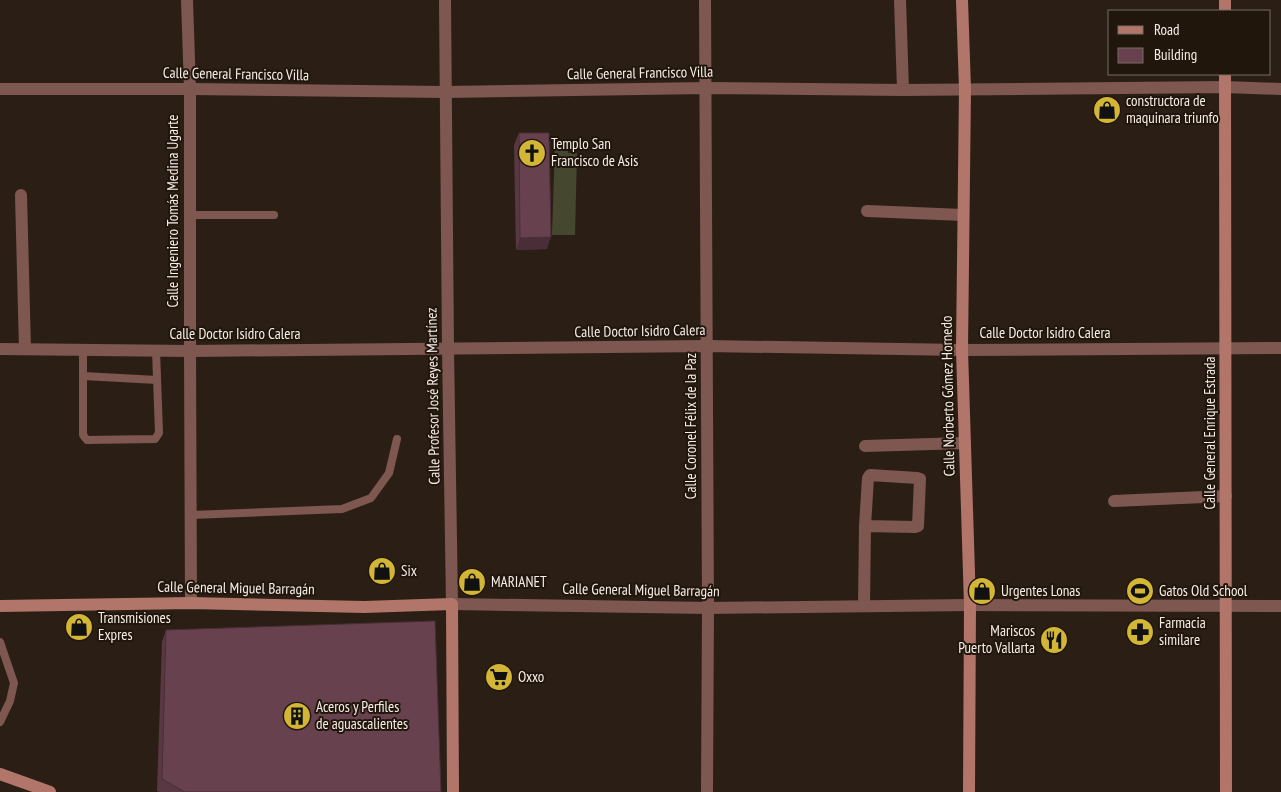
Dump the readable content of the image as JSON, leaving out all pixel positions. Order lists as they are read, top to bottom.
{
  "streets": {
    "main road": [
      "Calle Profesor José Reyes Martínez",
      "Calle Norberto Gómez Hornedo",
      "Calle General Enrique Estrada",
      "Calle General Miguel Barragán"
    ],
    "street": [
      "Calle General Francisco Villa",
      "Calle Ingeniero Tomás Medina Ugarte",
      "Calle Doctor Isidro Calera",
      "Calle Coronel Félix de la Paz"
    ]
  },
  "crossings": [
    ["Calle General Francisco Villa", "Calle Ingeniero Tomás Medina Ugarte"],
    ["Calle General Francisco Villa", "Calle Profesor José Reyes Martínez"],
    ["Calle General Francisco Villa", "Calle Norberto Gómez Hornedo"],
    ["Calle General Francisco Villa", "Calle Coronel Félix de la Paz"],
    ["Calle General Francisco Villa", "Calle General Enrique Estrada"],
    ["Calle Ingeniero Tomás Medina Ugarte", "Calle Doctor Isidro Calera"],
    ["Calle Ingeniero Tomás Medina Ugarte", "Calle General Miguel Barragán"],
    ["Calle Doctor Isidro Calera", "Calle Profesor José Reyes Martínez"],
    ["Calle Doctor Isidro Calera", "Calle Norberto Gómez Hornedo"],
    ["Calle Doctor Isidro Calera", "Calle Coronel Félix de la Paz"],
    ["Calle Doctor Isidro Calera", "Calle General Enrique Estrada"],
    ["Calle Profesor José Reyes Martínez", "Calle General Miguel Barragán"],
    ["Calle Norberto Gómez Hornedo", "Calle General Miguel Barragán"],
    ["Calle Coronel Félix de la Paz", "Calle General Miguel Barragán"],
    ["Calle General Enrique Estrada", "Calle General Miguel Barragán"]
  ],
  "places": {
    "shop": [
      "constructora de maquinara triunfo",
      "Six",
      "MARIANET",
      "Urgentes Lonas",
      "Transmisiones Expres"
    ],
    "church": ["Templo San Francisco de Asis"],
    "sports": ["Gatos Old School"],
    "pharmacy": ["Farmacia similare"],
    "restaurant": ["Mariscos Puerto Vallarta"],
    "supermarket": ["Oxxo"],
    "building": ["Aceros y Perfiles de aguascalientes"]
  },
  "legend": ["Road", "Building"]
}
